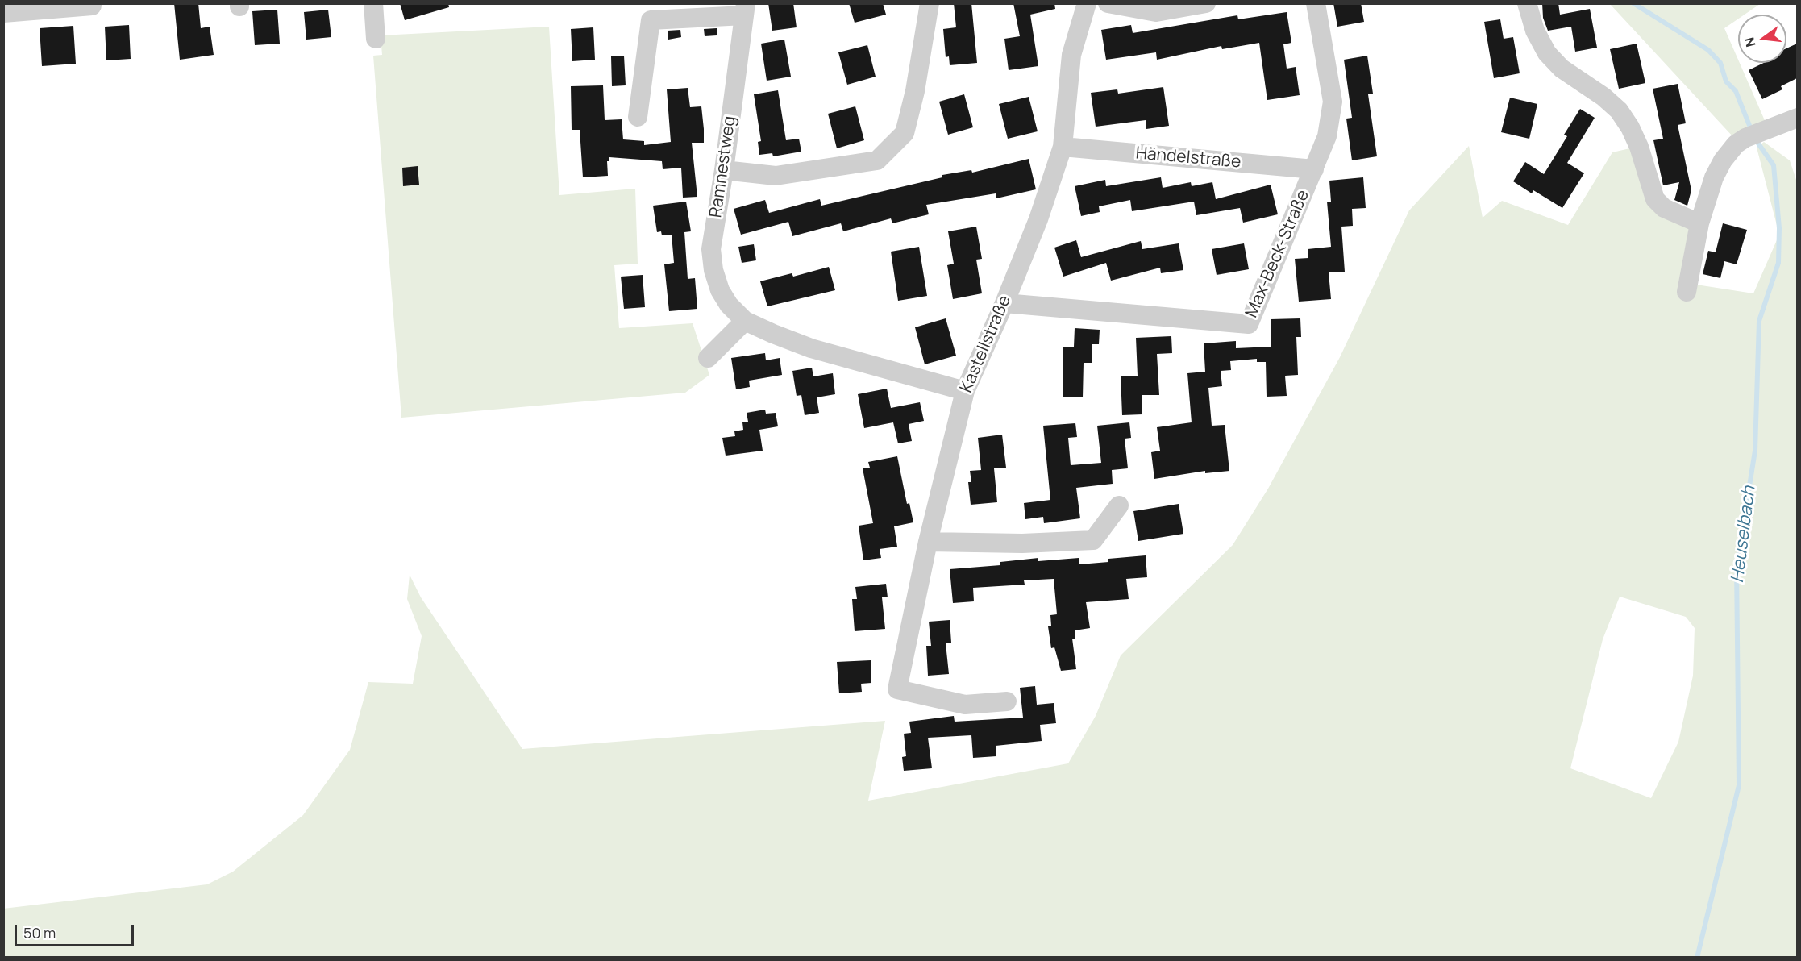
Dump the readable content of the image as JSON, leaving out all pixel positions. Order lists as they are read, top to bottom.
{
  "streets": {
    "street": [
      "Händelstraße",
      "Ramnestweg",
      "Max-Beck-Straße",
      "Kastellstraße"
    ]
  },
  "crossings": [
    ["Händelstraße", "Max-Beck-Straße"],
    ["Händelstraße", "Kastellstraße"],
    ["Ramnestweg", "Kastellstraße"],
    ["Max-Beck-Straße", "Kastellstraße"]
  ],
  "water": ["Heuselbach"],
  "scale_bar": "50 m",
  "north": "left"
}
